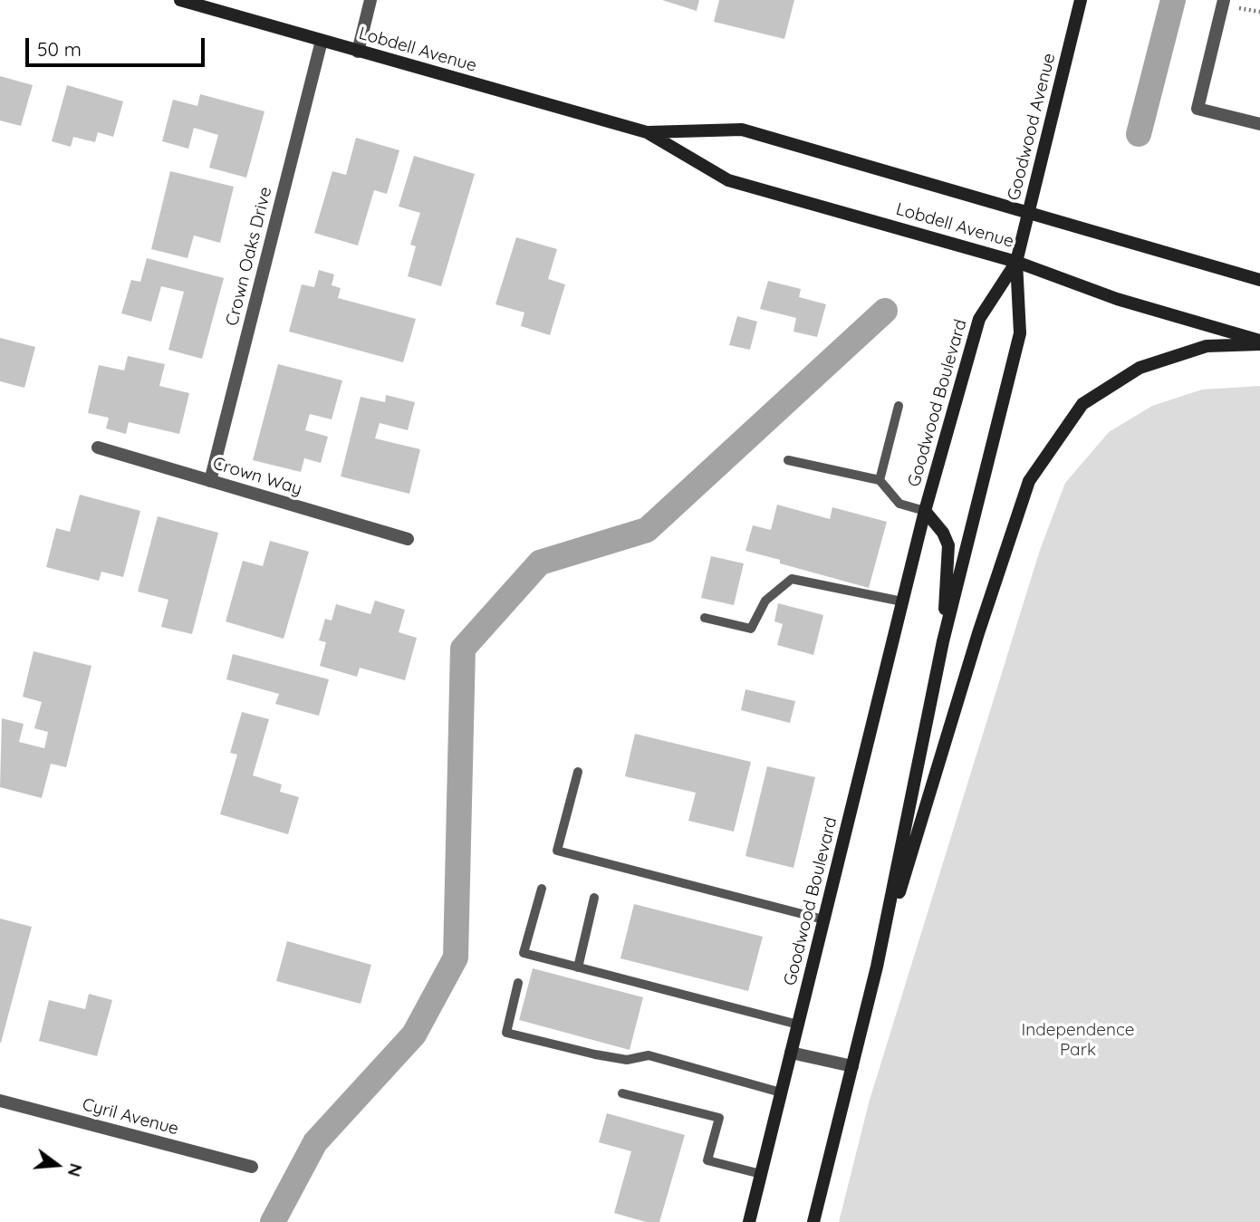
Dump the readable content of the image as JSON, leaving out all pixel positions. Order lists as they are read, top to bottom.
{
  "streets": {
    "main road": ["Lobdell Avenue", "Goodwood Avenue", "Goodwood Boulevard"],
    "street": ["Crown Oaks Drive", "Crown Way", "Cyril Avenue"]
  },
  "crossings": [
    ["Lobdell Avenue", "Goodwood Avenue"],
    ["Lobdell Avenue", "Crown Oaks Drive"],
    ["Lobdell Avenue", "Goodwood Boulevard"],
    ["Goodwood Avenue", "Goodwood Boulevard"],
    ["Crown Oaks Drive", "Crown Way"]
  ],
  "parks": ["Independence Park"],
  "scale_bar": "50 m",
  "north": "right"
}
